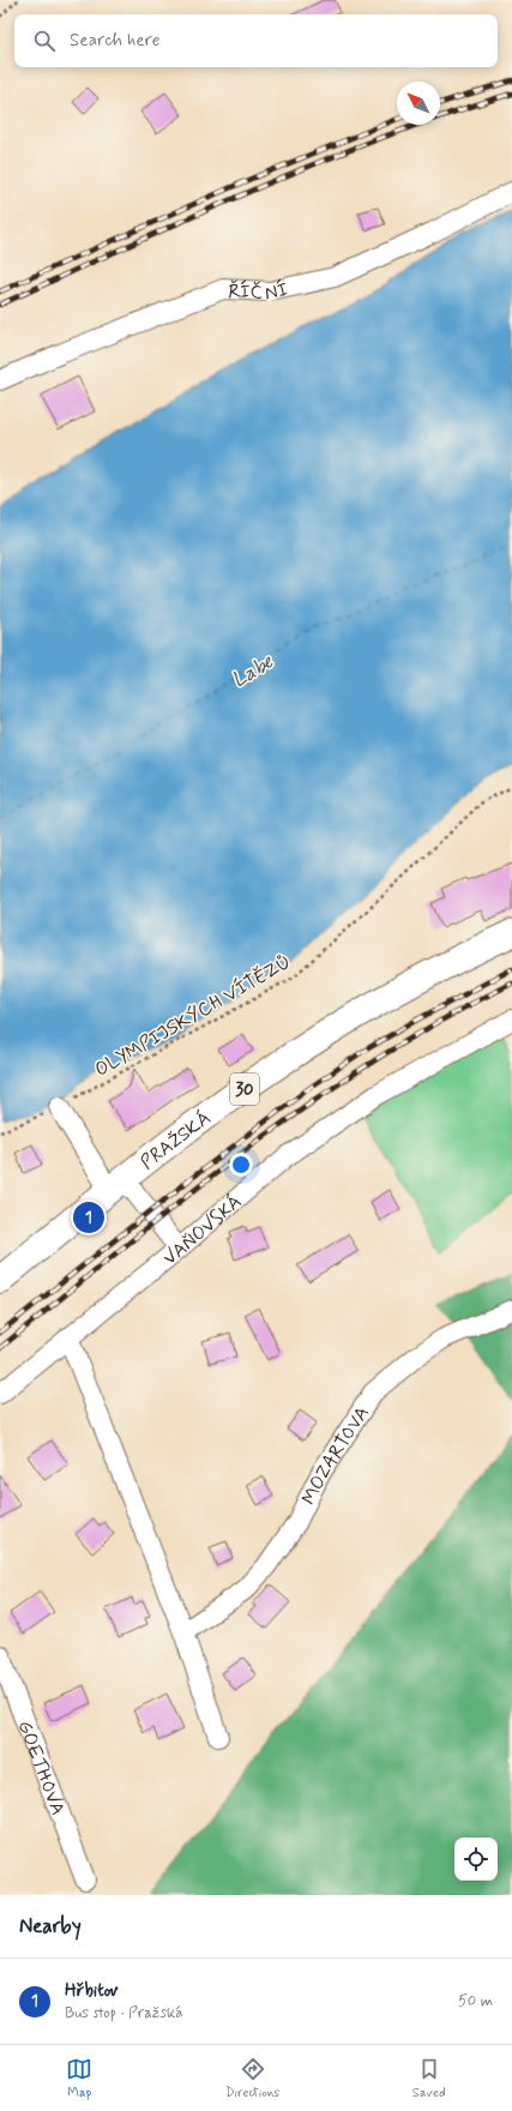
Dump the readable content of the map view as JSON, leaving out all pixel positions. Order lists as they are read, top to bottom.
{
  "streets": {
    "main road": ["30", "PRAŽSKÁ"],
    "street": [
      "ŘÍČNÍ",
      "VAŇOVSKÁ",
      "MOZARTOVA",
      "GOETHOVA"
    ],
    "path": ["OLYMPIJSKÝCH VÍTĚZŮ"]
  },
  "water": ["Labe"],
  "north": "top left",
  "page": {
    "search": "Search here",
    "pins": "1",
    "heading": "Nearby",
    "list": [
      {
        "mark": "1",
        "name": "Hřbitov",
        "note": "Bus stop · Pražská",
        "value": "50 m"
      }
    ],
    "nav": ["Map", "Directions", "Saved"]
  }
}
